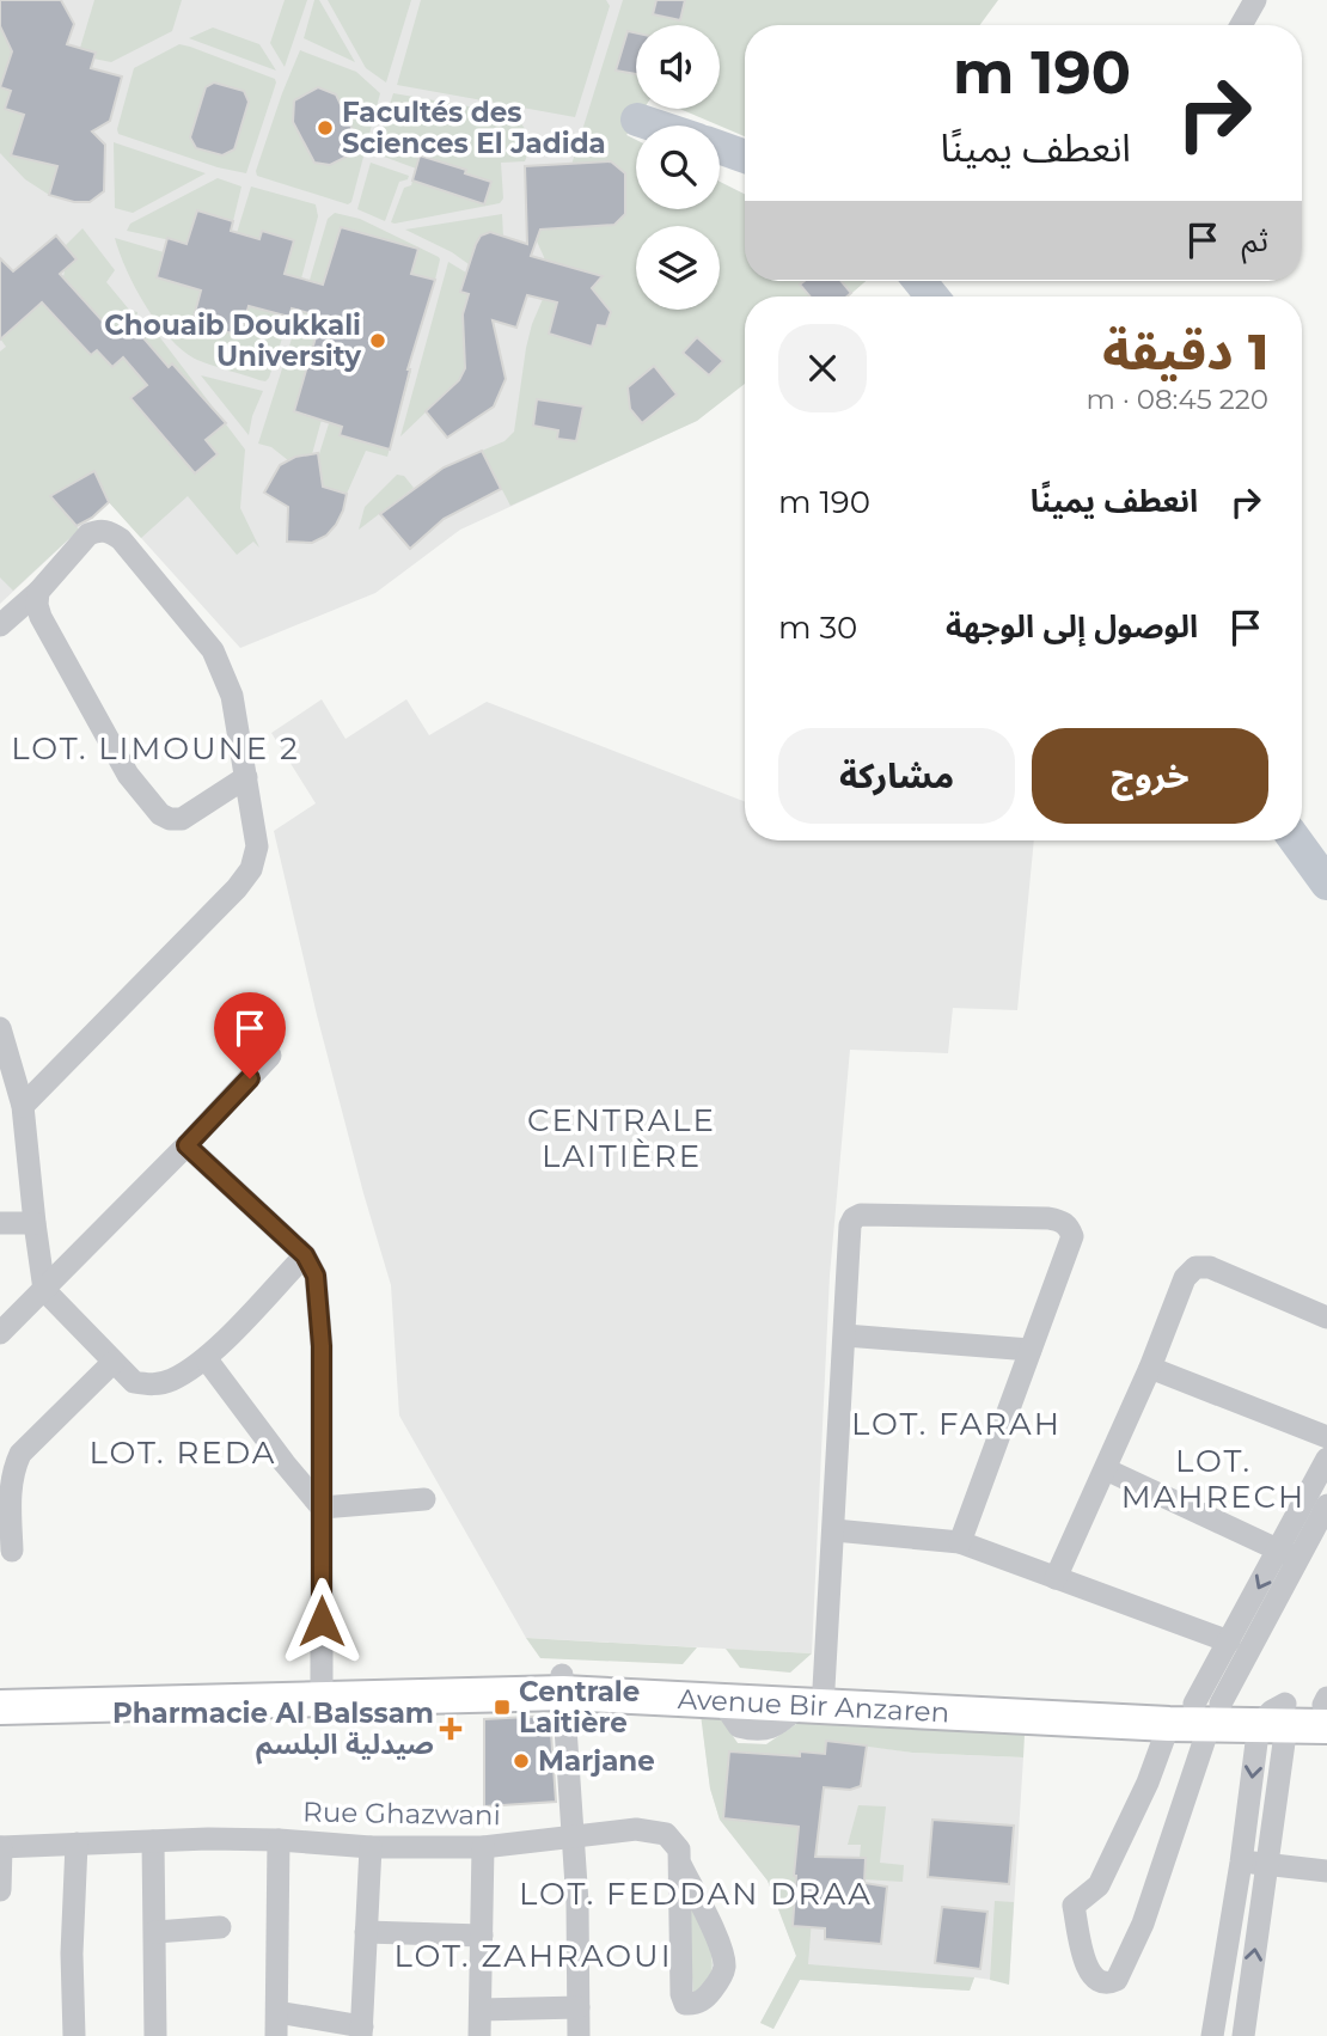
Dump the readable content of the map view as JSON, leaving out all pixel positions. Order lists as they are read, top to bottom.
{
  "streets": {
    "highway": ["Avenue Bir Anzaren"],
    "street": ["Rue Ghazwani"]
  },
  "districts": [
    "LOT. LIMOUNE 2",
    "CENTRALE LAITIÈRE",
    "LOT. FARAH",
    "LOT. REDA",
    "LOT. MAHRECH",
    "LOT. FEDDAN DRAA",
    "LOT. ZAHRAOUI"
  ],
  "places": {
    "other": ["Facultés des Sciences El Jadida", "Chouaib Doukkali University", "Marjane"],
    "transit": ["Centrale Laitière"],
    "health": ["Pharmacie Al Balssam صيدلية البلسم"]
  },
  "page": {
    "turn": ["190 m", "انعطف يمينًا"],
    "then": "ثم",
    "heading": ["1 دقيقة", "220 m · 08:45"],
    "list": [
      {
        "name": "انعطف يمينًا",
        "value": "190 m"
      },
      {
        "name": "الوصول إلى الوجهة",
        "value": "30 m"
      }
    ],
    "buttons": ["خروج", "مشاركة"]
  }
}
